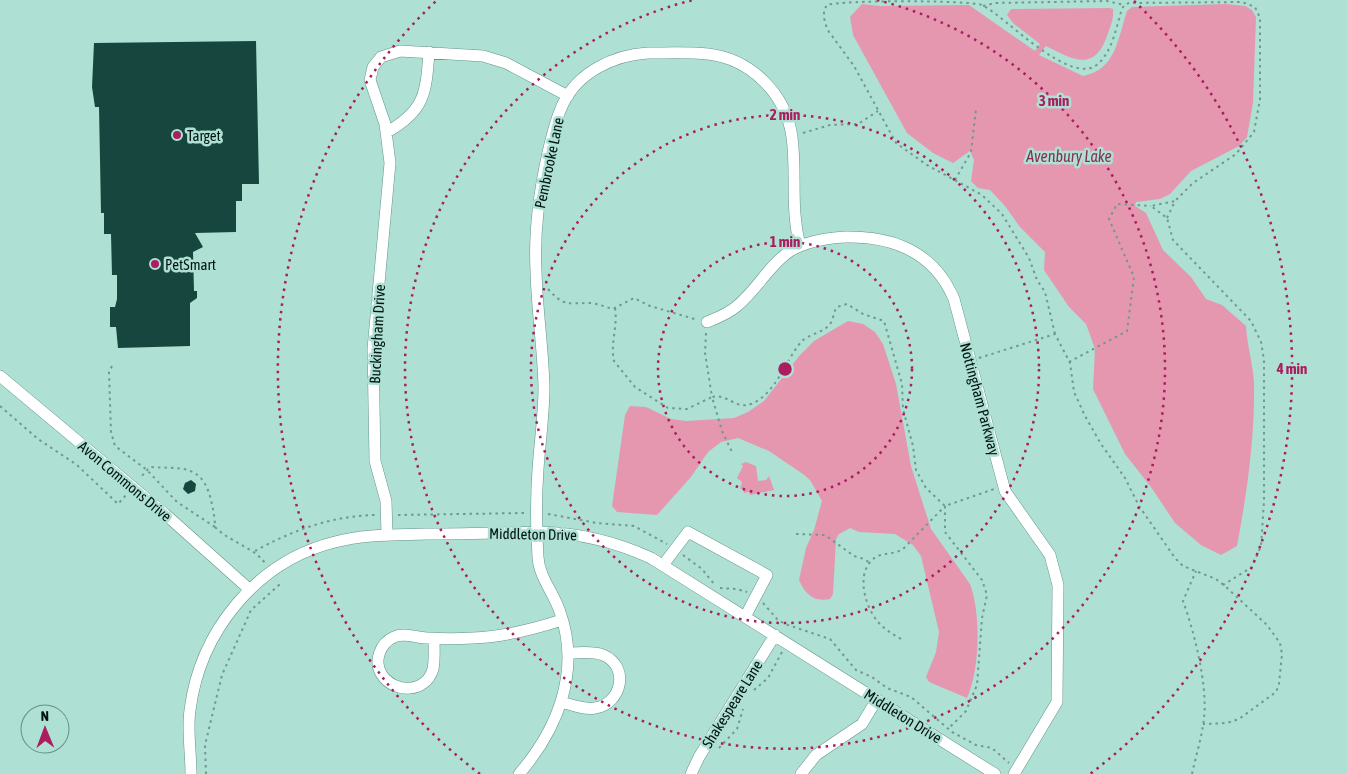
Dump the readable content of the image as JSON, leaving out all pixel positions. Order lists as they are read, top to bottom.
{
  "streets": {
    "street": [
      "Pembrooke Lane",
      "Buckingham Drive",
      "Nottingham Parkway",
      "Avon Commons Drive",
      "Middleton Drive",
      "Shakespeare Lane"
    ]
  },
  "crossings": [
    ["Pembrooke Lane", "Buckingham Drive"],
    ["Pembrooke Lane", "Nottingham Parkway"],
    ["Pembrooke Lane", "Middleton Drive"],
    ["Buckingham Drive", "Middleton Drive"],
    ["Avon Commons Drive", "Middleton Drive"],
    ["Middleton Drive", "Shakespeare Lane"]
  ],
  "water": ["Avenbury Lake"],
  "places": ["Target", "PetSmart"],
  "north": "top",
  "rings": [
    "3 min",
    "2 min",
    "1 min",
    "4 min"
  ]
}
